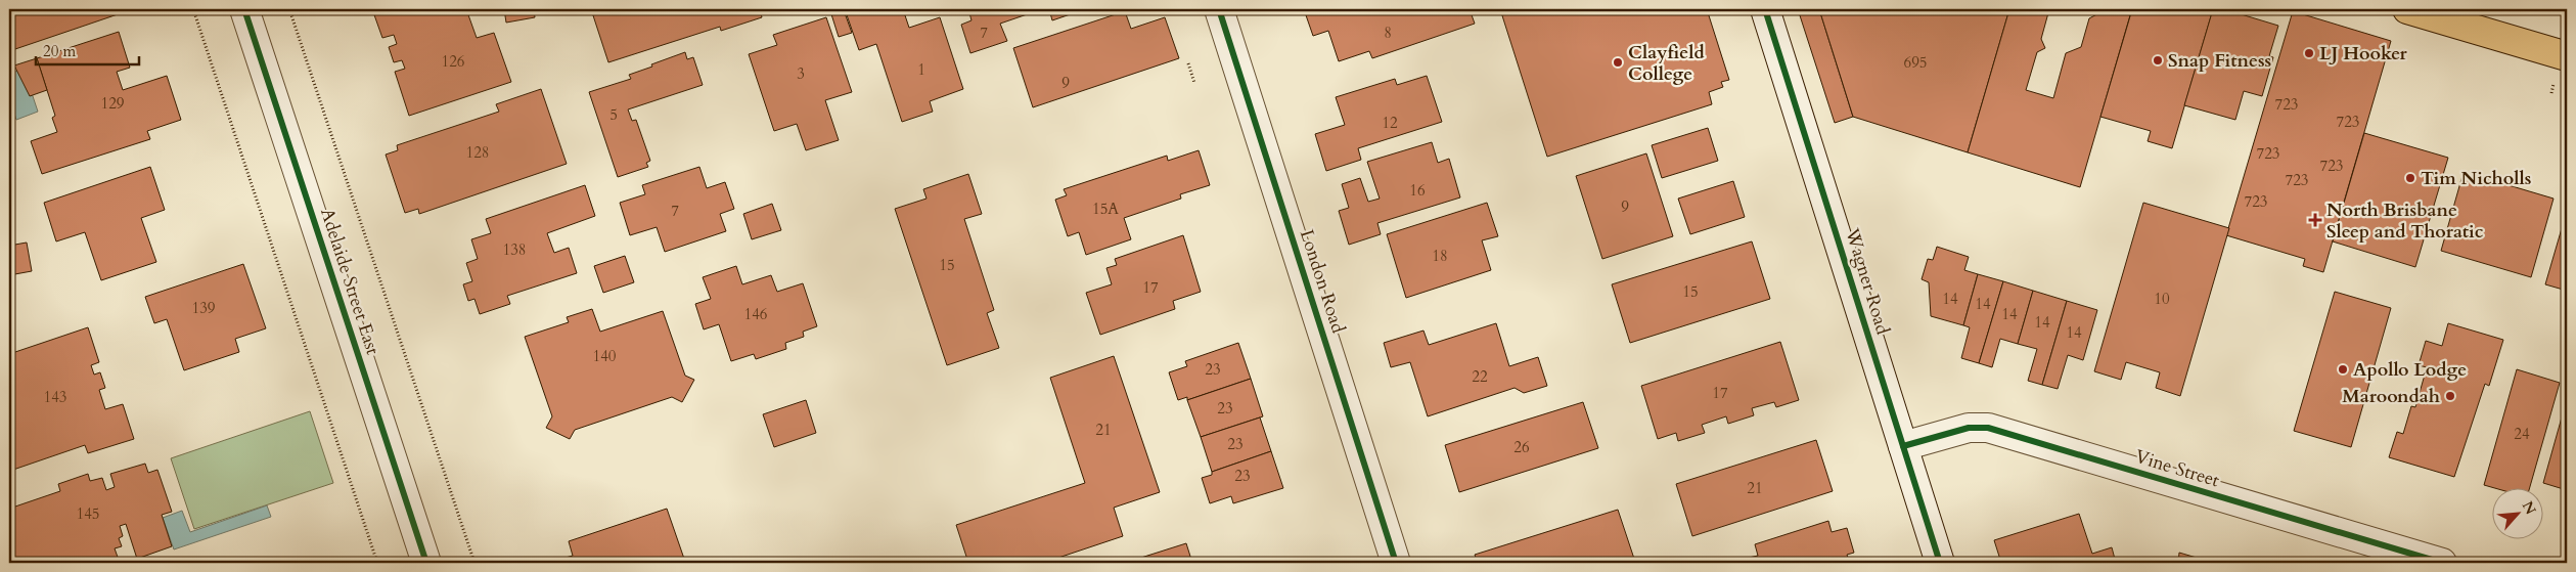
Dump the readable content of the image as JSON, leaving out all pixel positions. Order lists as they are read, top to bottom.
{
  "streets": {
    "street": [
      "Adelaide Street East",
      "London Road",
      "Wagner Road",
      "Vine Street"
    ]
  },
  "crossings": [
    ["Wagner Road", "Vine Street"]
  ],
  "places": {
    "other": [
      "LJ Hooker",
      "Snap Fitness",
      "Clayfield College",
      "Tim Nicholls",
      "Apollo Lodge",
      "Maroondah"
    ],
    "health": ["North Brisbane Sleep and Thoratic"]
  },
  "house_numbers": [
    "7",
    "8",
    "126",
    "695",
    "1",
    "3",
    "9",
    "129",
    "723",
    "5",
    "723",
    "12",
    "128",
    "723",
    "723",
    "723",
    "16",
    "723",
    "9",
    "15A",
    "7",
    "138",
    "18",
    "15",
    "17",
    "15",
    "14",
    "10",
    "14",
    "139",
    "146",
    "14",
    "14",
    "14",
    "140",
    "23",
    "22",
    "17",
    "143",
    "23",
    "21",
    "24",
    "23",
    "26",
    "23",
    "21",
    "145"
  ],
  "scale_bar": "20 m",
  "north": "top right"
}
